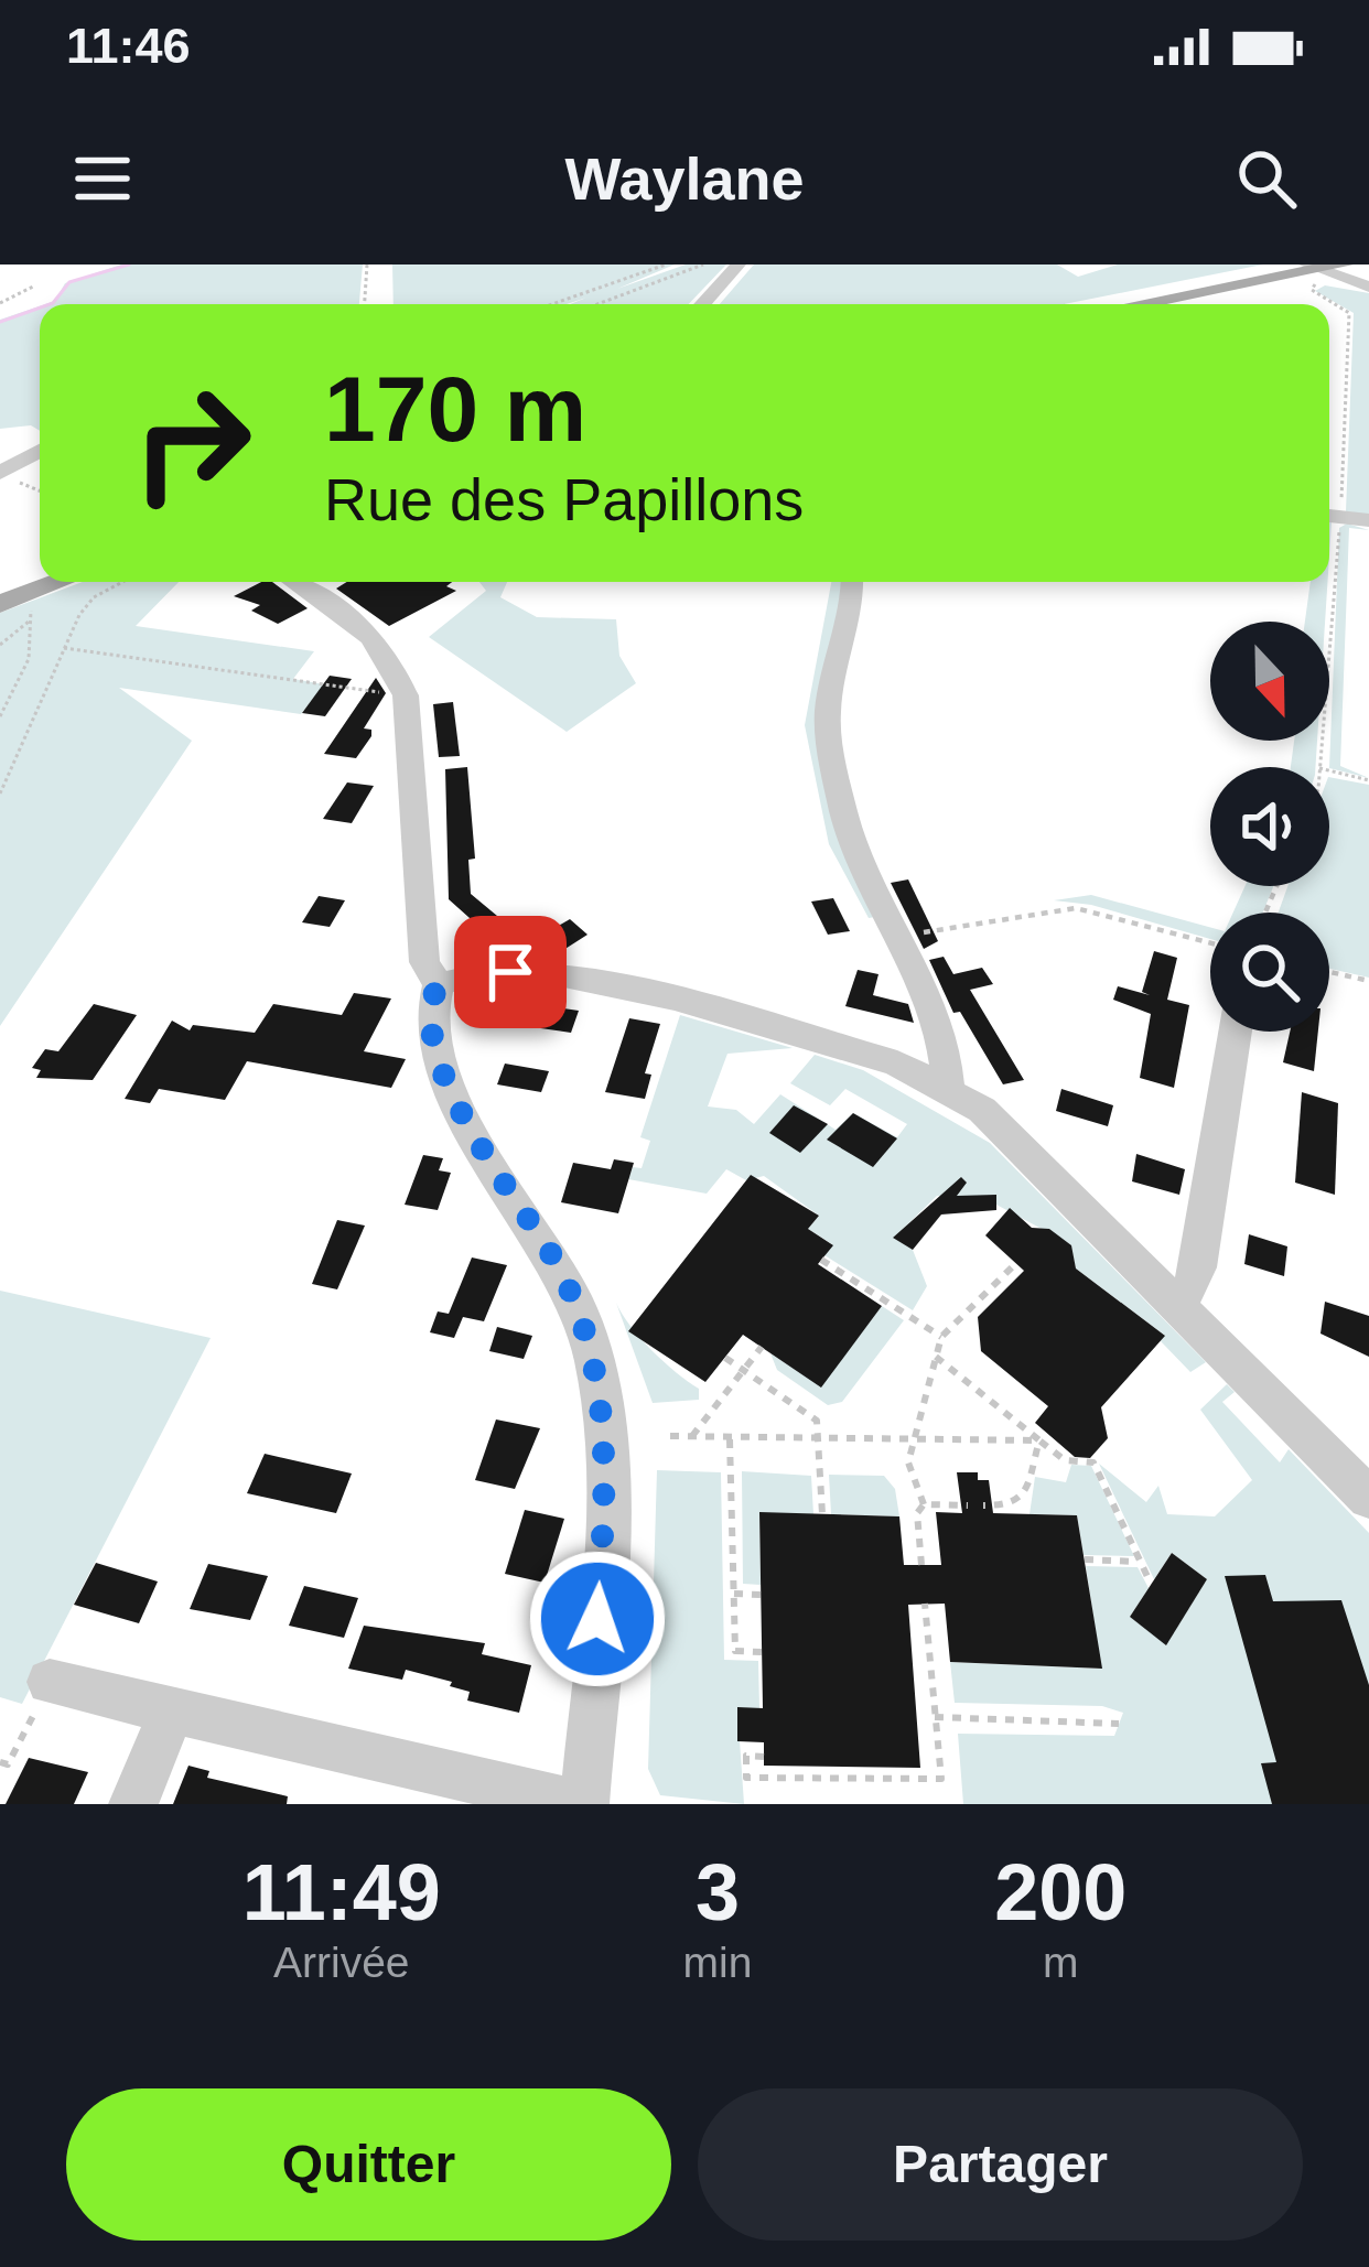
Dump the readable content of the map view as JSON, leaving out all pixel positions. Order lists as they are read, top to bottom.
{
  "north": "bottom",
  "page": {
    "status": "11:46",
    "header": "Waylane",
    "turn": ["170 m", "Rue des Papillons"],
    "eta": [
      "11:49",
      "Arrivée",
      "3",
      "min",
      "200",
      "m"
    ],
    "buttons": ["Quitter", "Partager"]
  }
}
